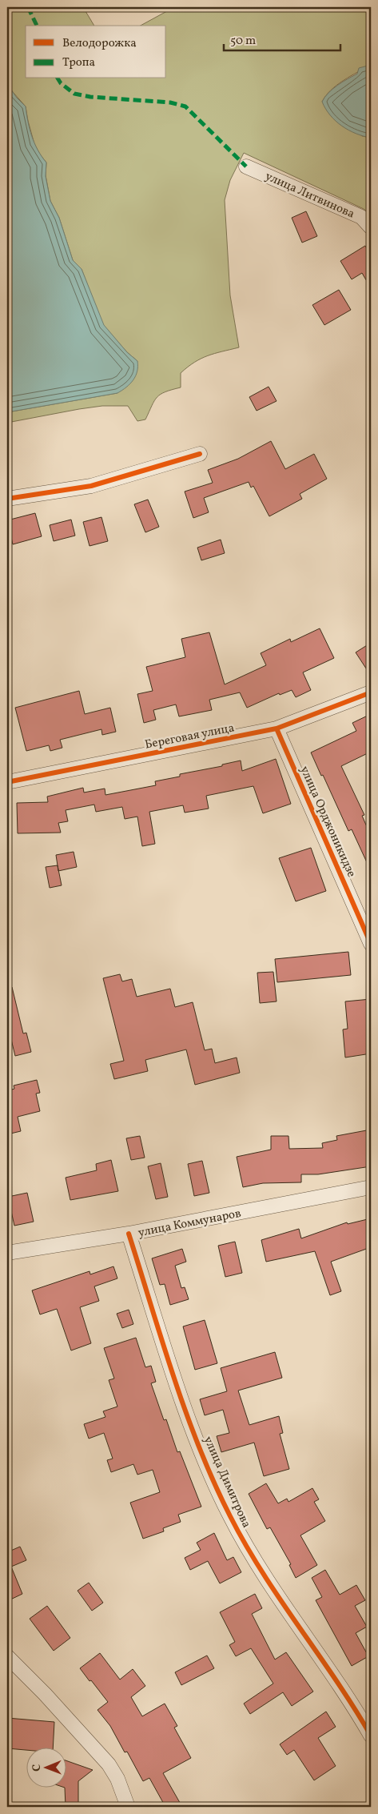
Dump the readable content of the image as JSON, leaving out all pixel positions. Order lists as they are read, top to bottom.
{
  "streets": {
    "street": [
      "улица Литвинова",
      "Береговая улица",
      "улица Орджоникидзе",
      "улица Коммунаров",
      "улица Димитрова"
    ]
  },
  "crossings": [
    ["Береговая улица", "улица Орджоникидзе"],
    ["улица Коммунаров", "улица Димитрова"]
  ],
  "legend": ["Велодорожка", "Тропа"],
  "scale_bar": "50 m",
  "north": "left"
}
